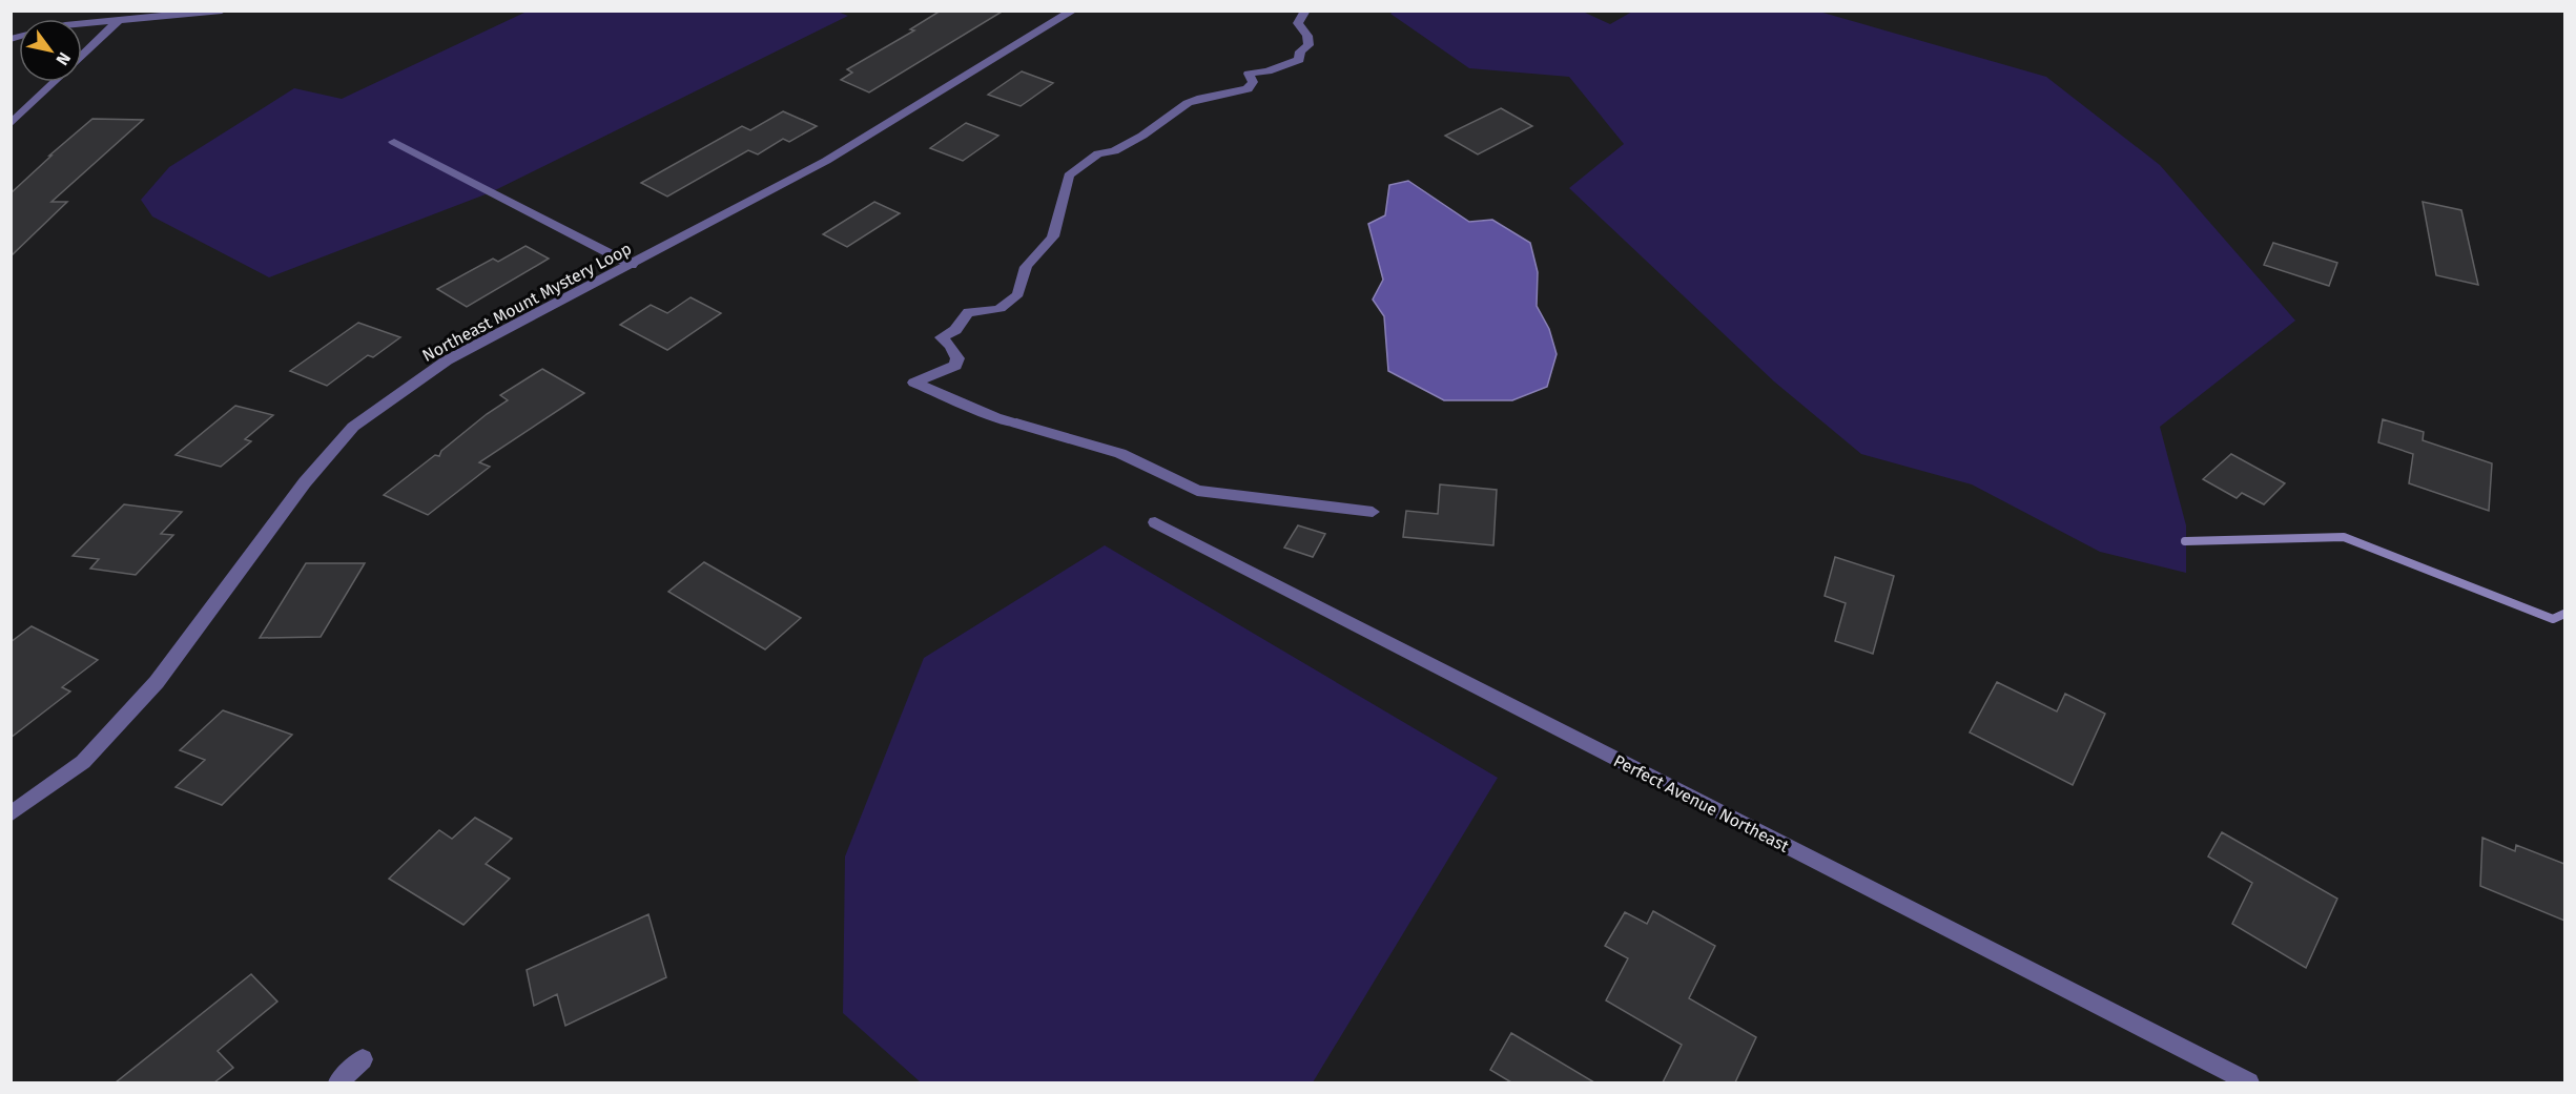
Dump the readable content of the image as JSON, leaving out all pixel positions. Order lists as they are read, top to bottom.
{
  "streets": {
    "street": ["Northeast Mount Mystery Loop", "Perfect Avenue Northeast"]
  },
  "north": "bottom right"
}
